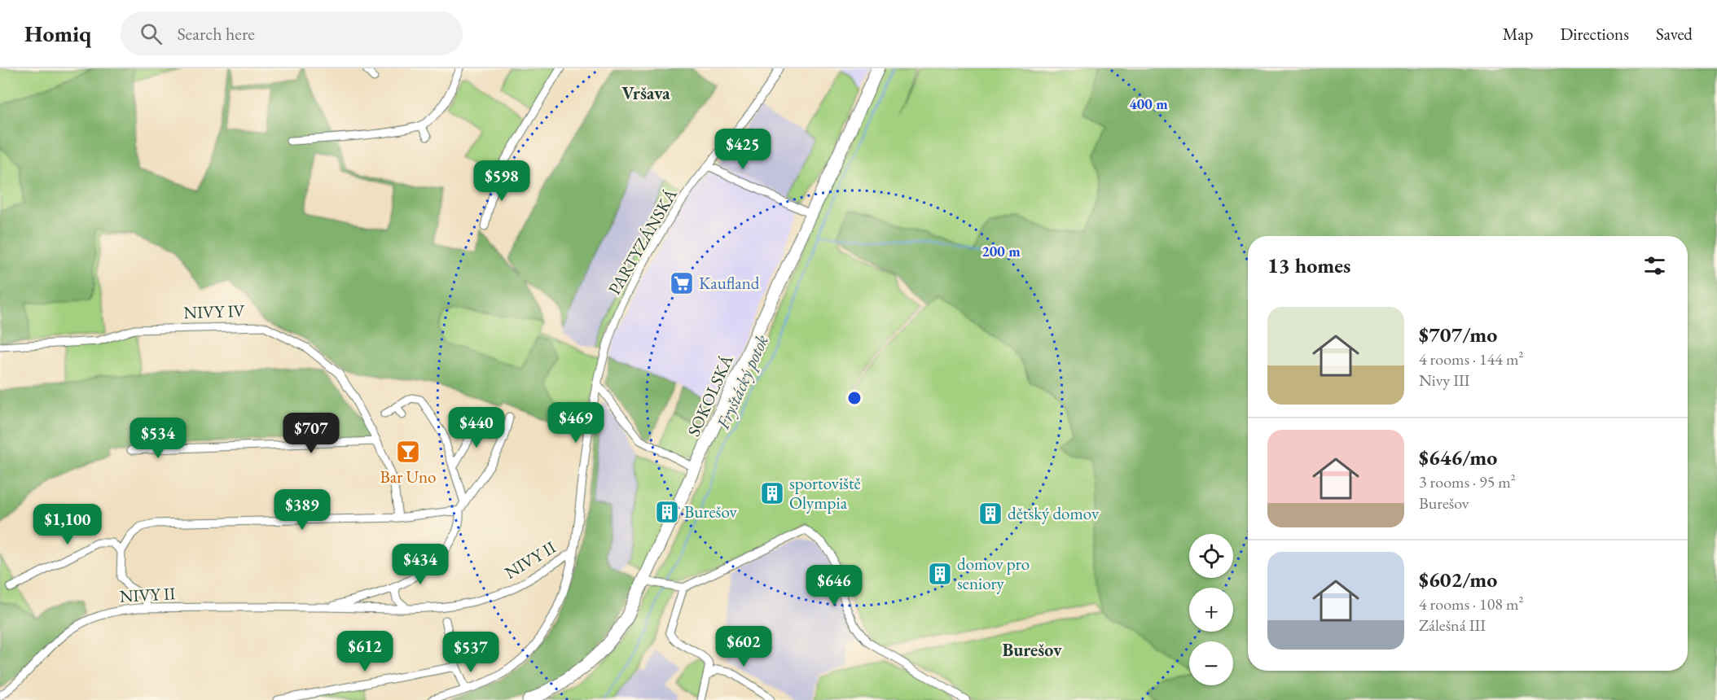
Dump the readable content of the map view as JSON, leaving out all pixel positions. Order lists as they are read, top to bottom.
{
  "streets": {
    "main road": ["SOKOLSKÁ"],
    "street": ["PARTYZÁNSKÁ", "NIVY IV", "NIVY II"]
  },
  "crossings": [
    ["PARTYZÁNSKÁ", "NIVY II"]
  ],
  "districts": ["Vršava", "Burešov"],
  "water": ["Fryštácký potok"],
  "places": {
    "supermarket": ["Kaufland"],
    "bar": ["Bar Uno"],
    "building": [
      "sportoviště Olympia",
      "Burešov",
      "dětský domov",
      "domov pro seniory"
    ]
  },
  "page": {
    "header": "Homiq",
    "search": "Search here",
    "nav": ["Map", "Directions", "Saved"],
    "price": [
      "$425",
      "$598",
      "$469",
      "$440",
      "$707",
      "$534",
      "$389",
      "$1,100",
      "$434",
      "$646",
      "$602",
      "$612",
      "$537"
    ],
    "heading": "13 homes",
    "list": [
      {
        "name": "$707/mo",
        "note": "4 rooms · 144 m² · Nivy III"
      },
      {
        "name": "$646/mo",
        "note": "3 rooms · 95 m² · Burešov"
      },
      {
        "name": "$602/mo",
        "note": "4 rooms · 108 m² · Zálešná III"
      }
    ],
    "map_buttons": ["+", "−"]
  },
  "rings": ["400 m", "200 m"]
}
